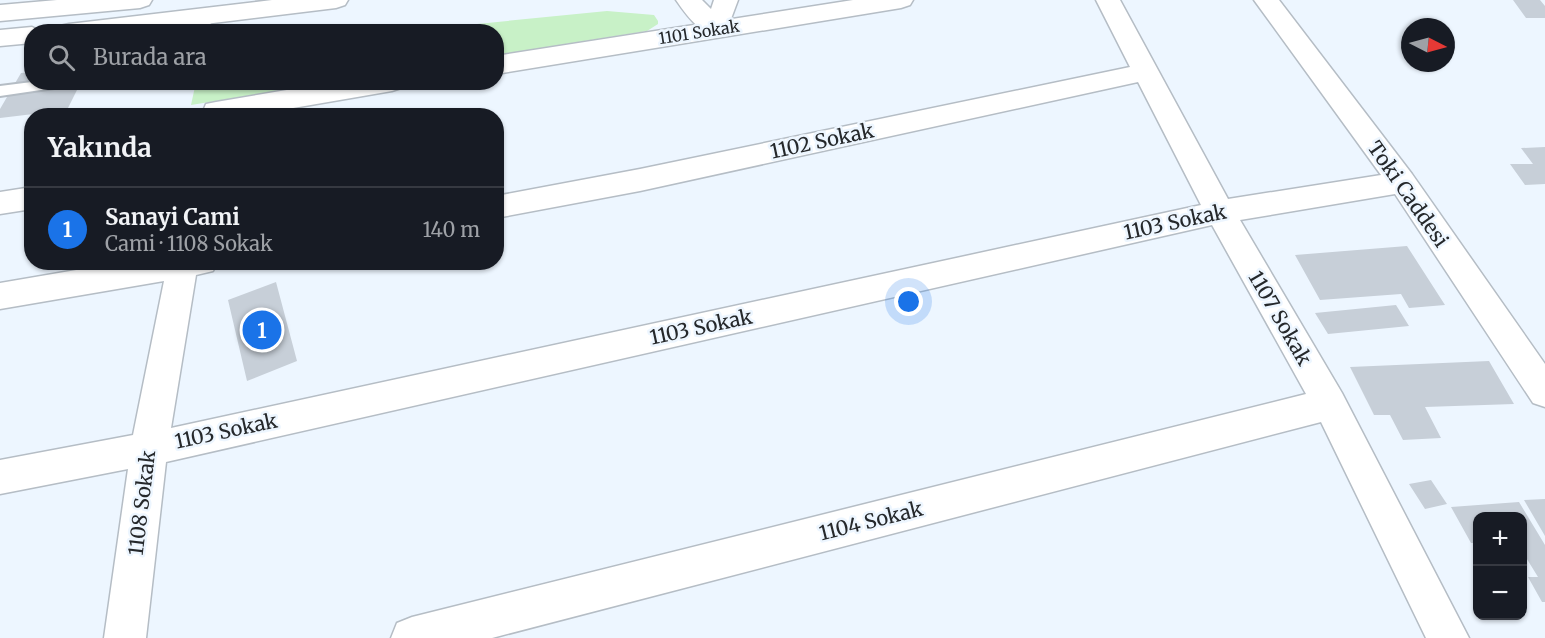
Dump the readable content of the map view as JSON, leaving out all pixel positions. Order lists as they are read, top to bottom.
{
  "streets": {
    "main road": [
      "1101 Sokak",
      "1102 Sokak",
      "Toki Caddesi",
      "1103 Sokak",
      "1107 Sokak",
      "1108 Sokak",
      "1104 Sokak"
    ]
  },
  "crossings": [
    ["1102 Sokak", "1107 Sokak"],
    ["Toki Caddesi", "1103 Sokak"],
    ["1103 Sokak", "1107 Sokak"],
    ["1103 Sokak", "1108 Sokak"],
    ["1107 Sokak", "1104 Sokak"]
  ],
  "north": "right",
  "page": {
    "search": "Burada ara",
    "heading": "Yakında",
    "list": [
      {
        "mark": "1",
        "name": "Sanayi Cami",
        "note": "Cami · 1108 Sokak",
        "value": "140 m"
      }
    ],
    "pins": "1",
    "map_buttons": ["+", "−"]
  }
}
